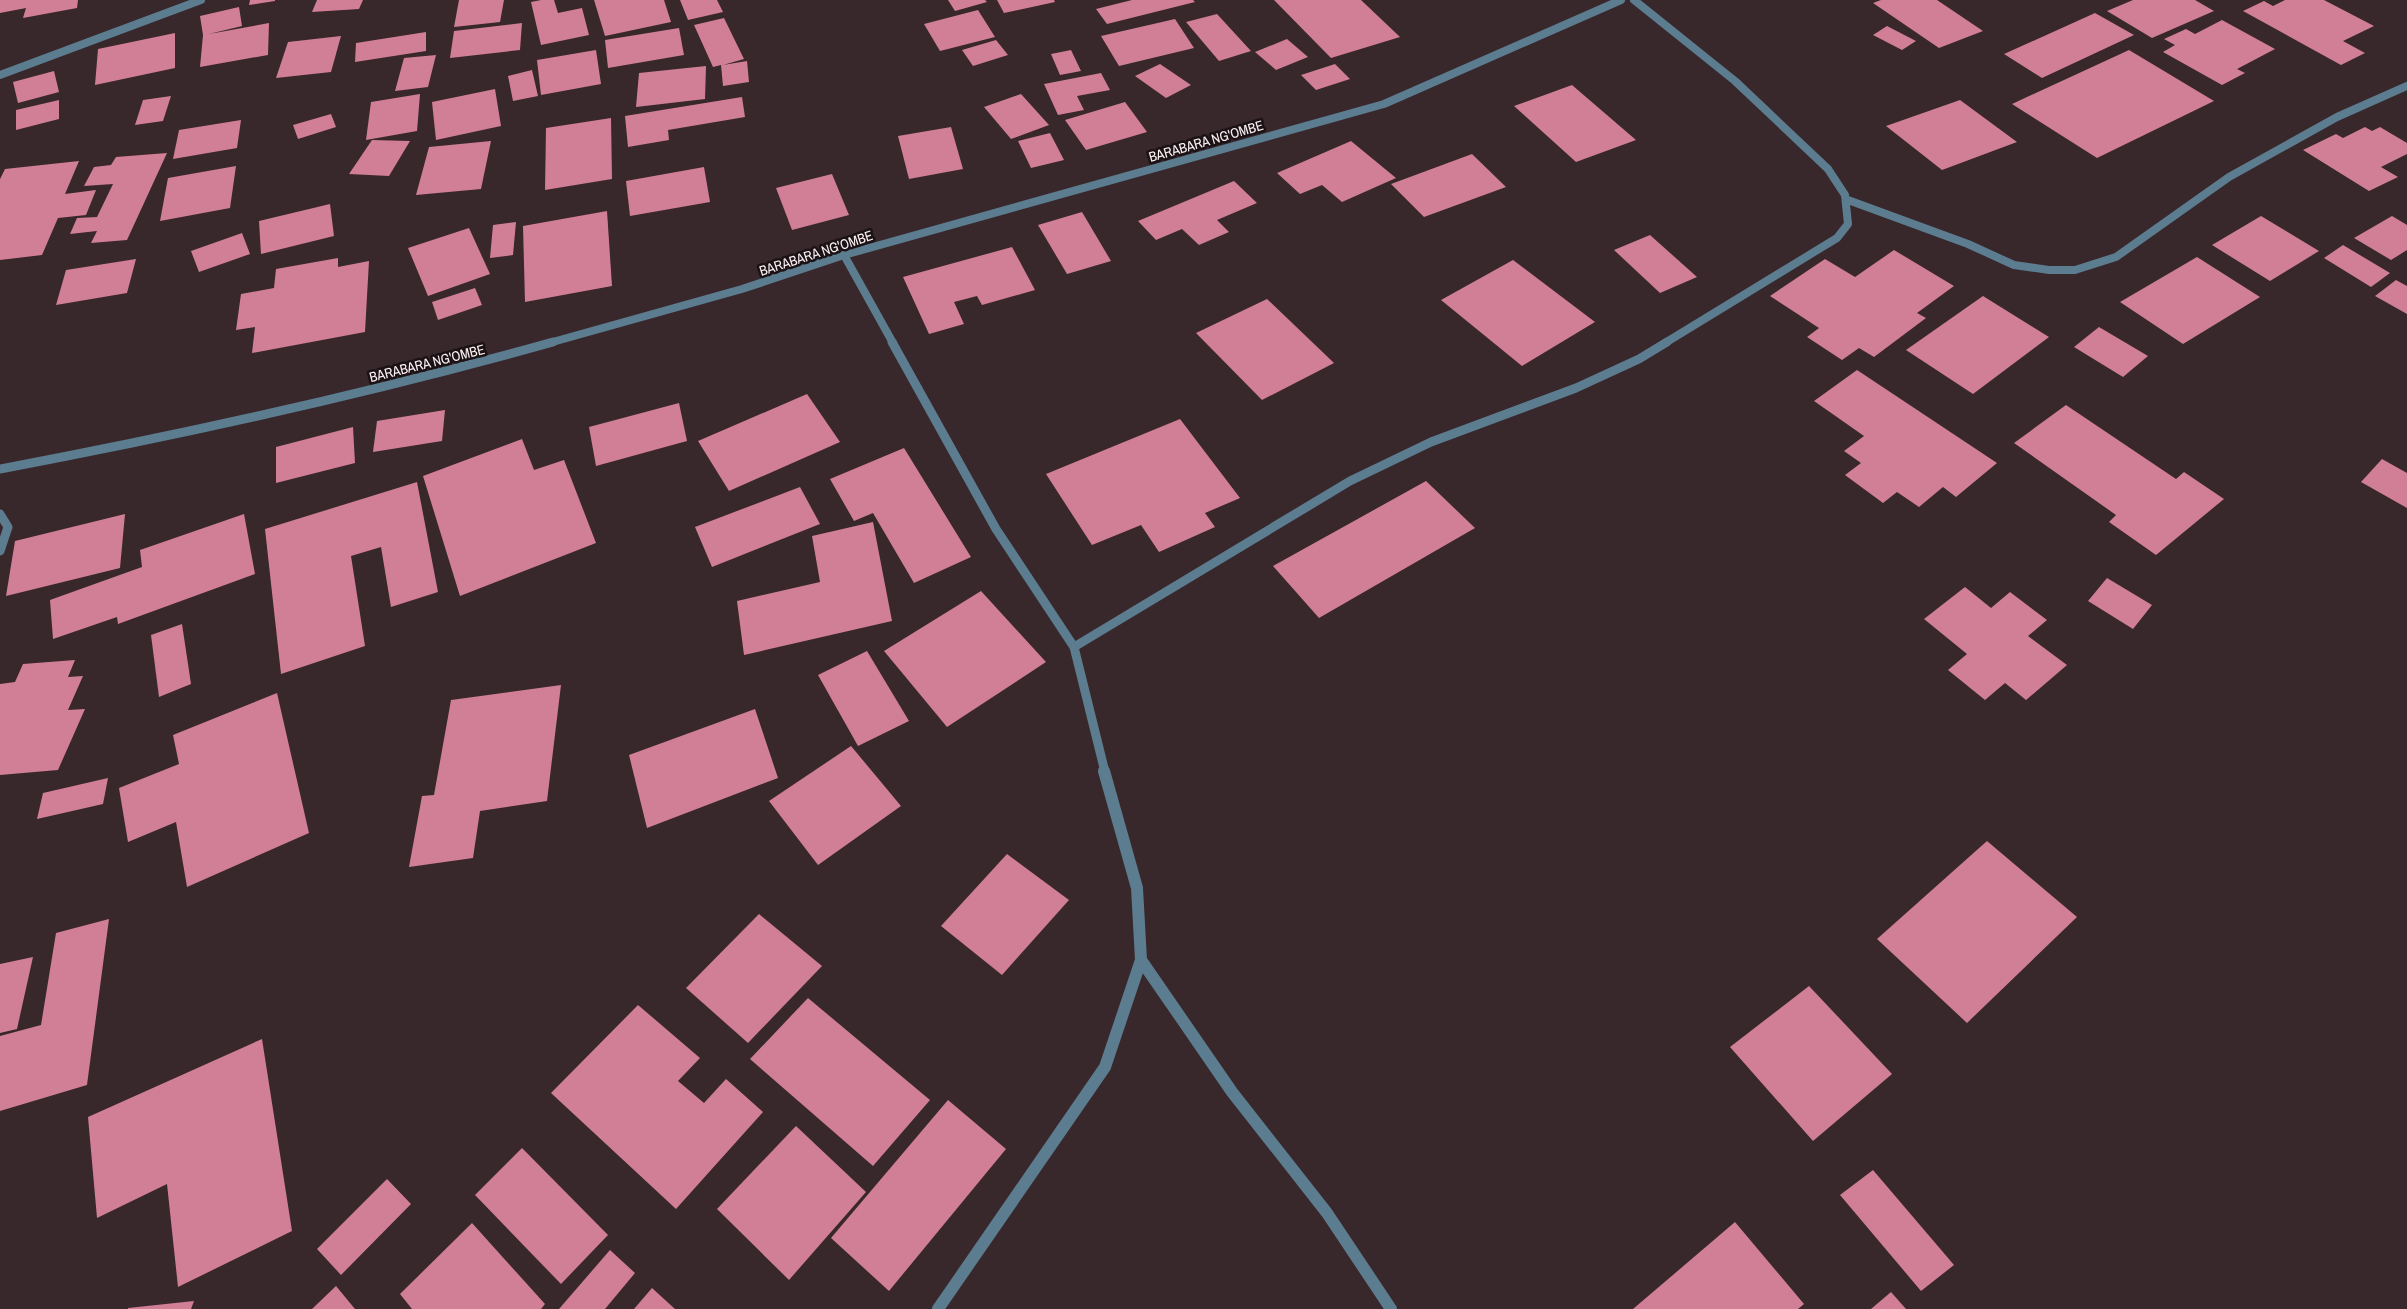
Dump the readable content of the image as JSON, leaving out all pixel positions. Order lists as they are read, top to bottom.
{
  "streets": {
    "street": ["BARABARA NG'OMBE"]
  }
}
